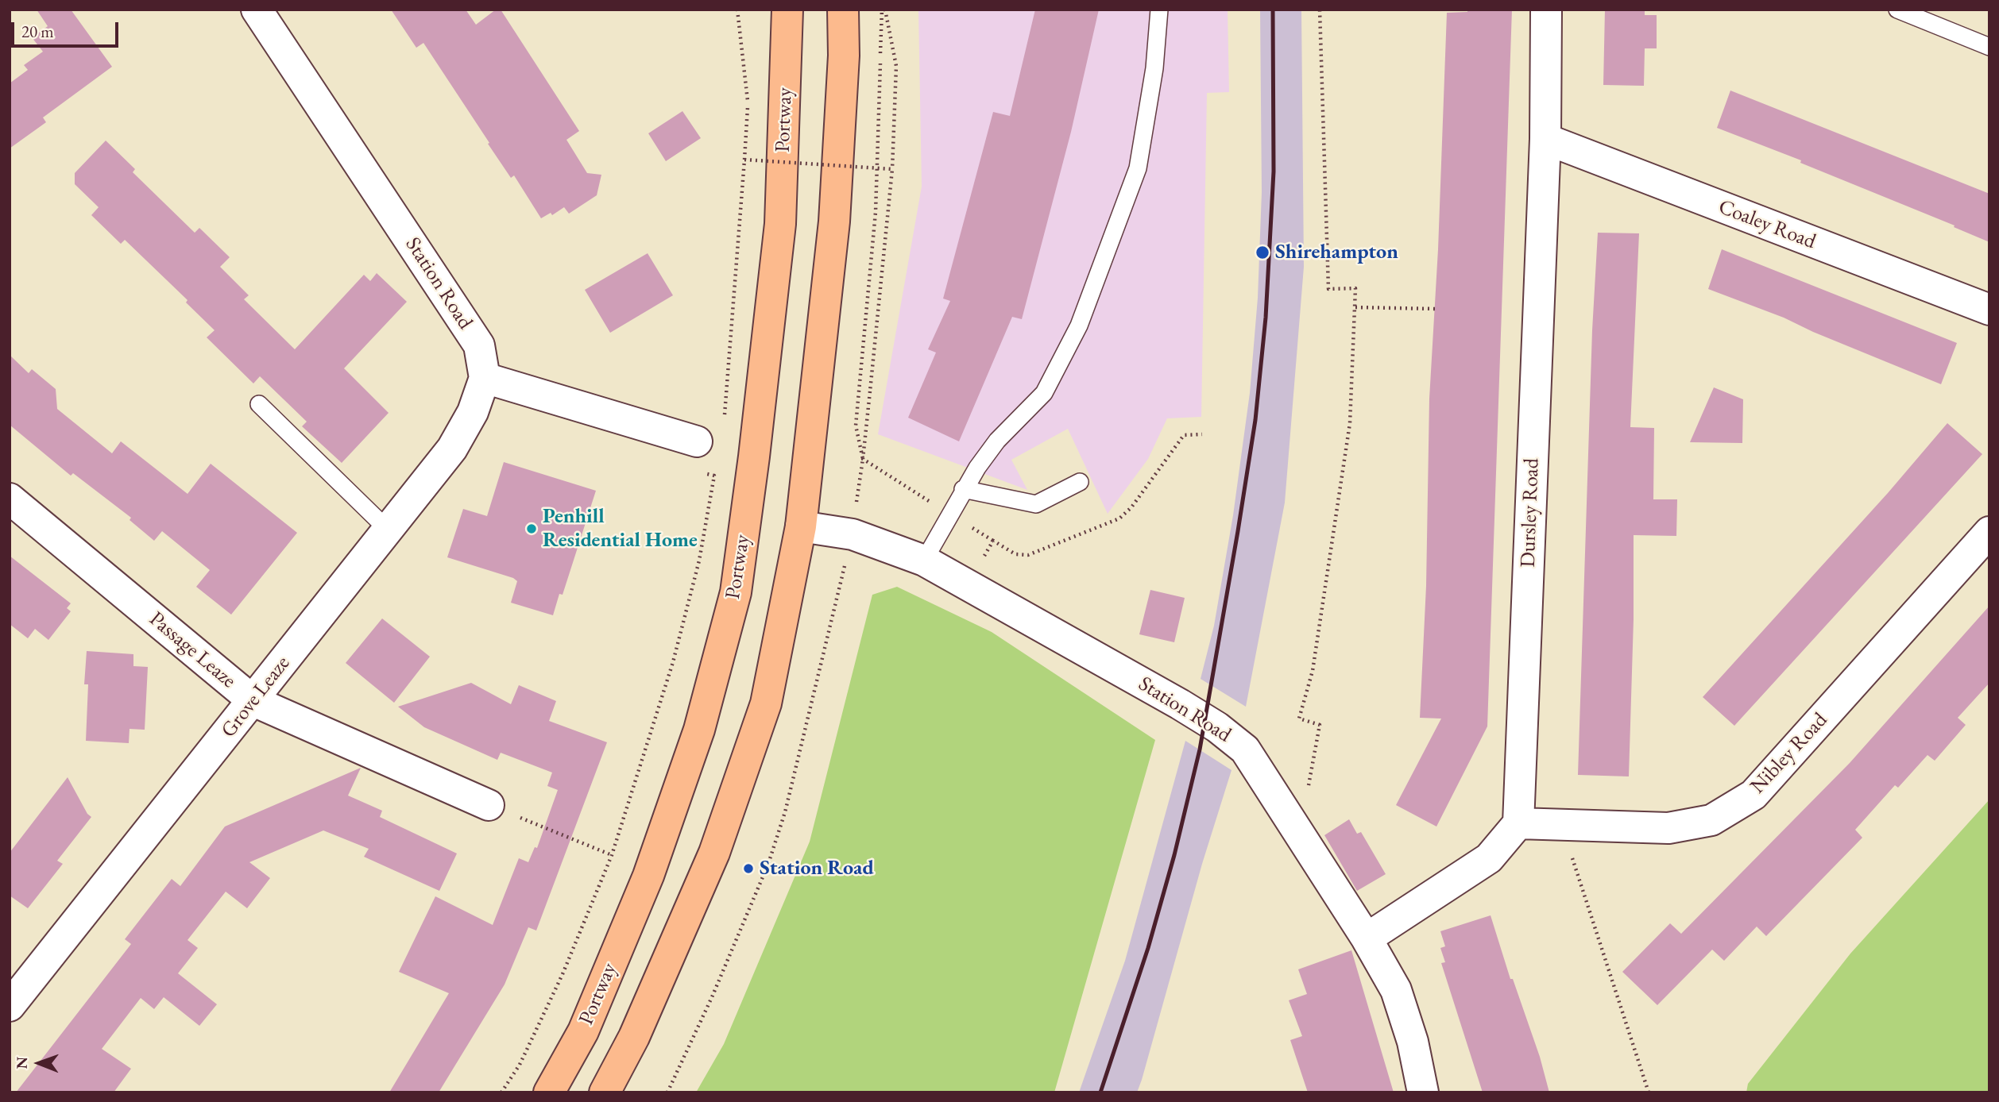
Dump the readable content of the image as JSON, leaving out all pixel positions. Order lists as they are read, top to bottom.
{
  "streets": {
    "highway": ["Portway"],
    "street": [
      "Coaley Road",
      "Station Road",
      "Dursley Road",
      "Passage Leaze",
      "Grove Leaze",
      "Nibley Road"
    ]
  },
  "crossings": [
    ["Coaley Road", "Dursley Road"],
    ["Station Road", "Grove Leaze"],
    ["Dursley Road", "Nibley Road"],
    ["Passage Leaze", "Grove Leaze"]
  ],
  "places": ["Shirehampton", "Penhill Residential Home", "Station Road"],
  "scale_bar": "20 m",
  "north": "left"
}
